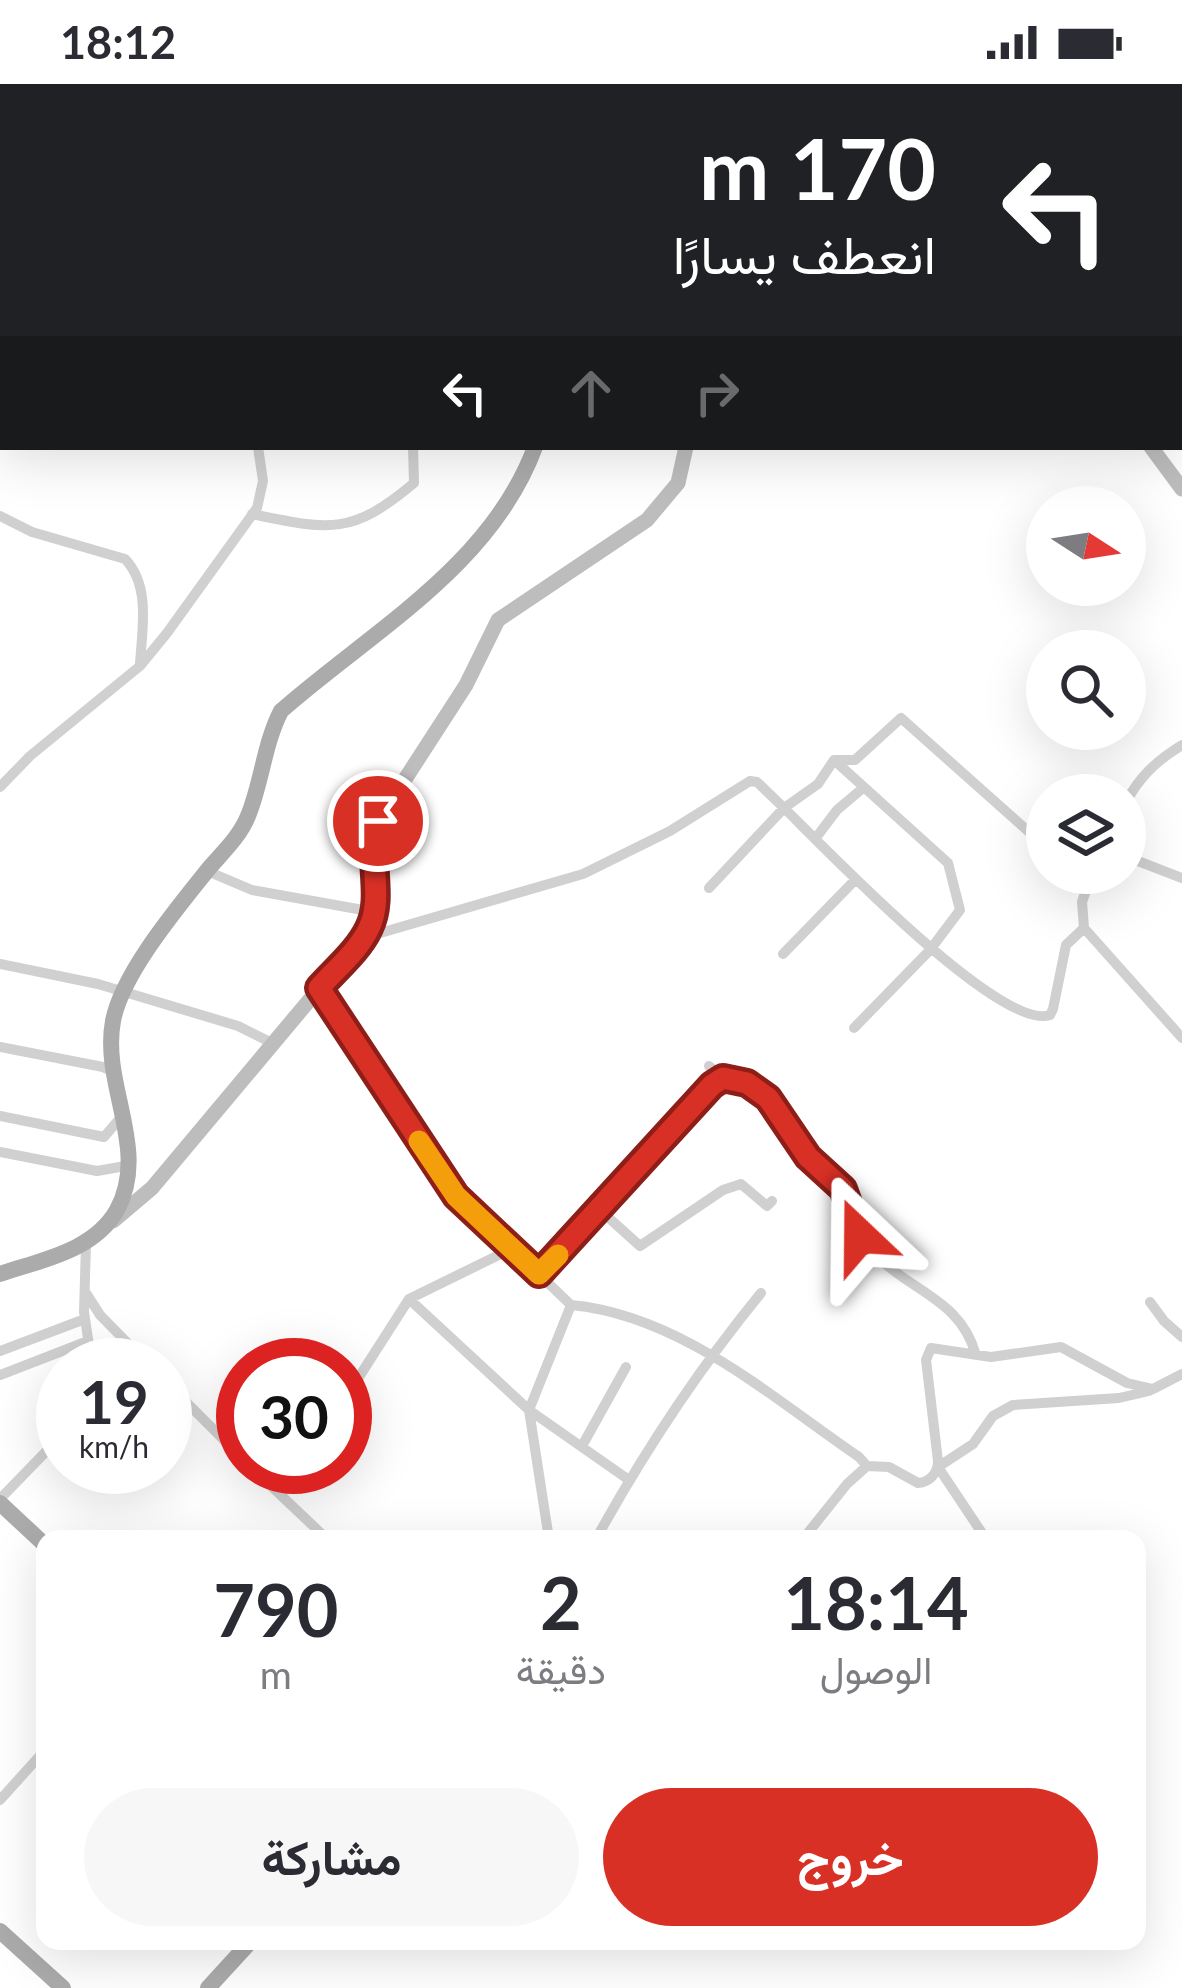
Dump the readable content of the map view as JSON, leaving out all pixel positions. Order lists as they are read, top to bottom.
{
  "north": "right",
  "page": {
    "status": "18:12",
    "turn": ["170 m", "انعطف يسارًا"],
    "speed": "19 km/h",
    "limit": "30",
    "eta": [
      "18:14",
      "الوصول",
      "2",
      "دقيقة",
      "790",
      "m"
    ],
    "buttons": ["خروج", "مشاركة"]
  }
}
